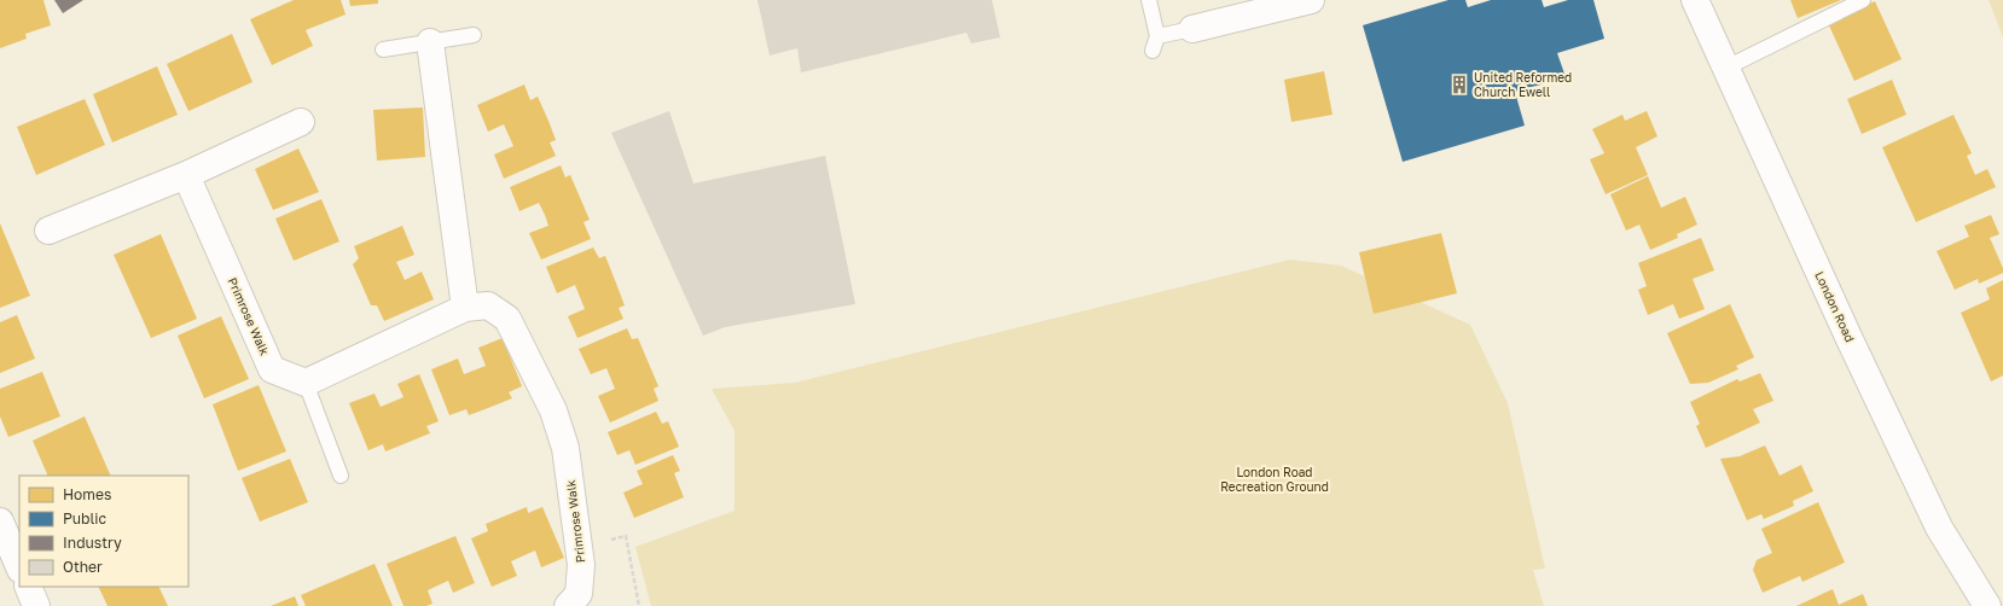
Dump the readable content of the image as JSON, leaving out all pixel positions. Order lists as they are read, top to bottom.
{
  "streets": {
    "street": ["London Road", "Primrose Walk"]
  },
  "parks": ["London Road Recreation Ground"],
  "places": {
    "building": ["United Reformed Church Ewell"]
  },
  "legend": [
    "Homes",
    "Public",
    "Industry",
    "Other"
  ]
}
